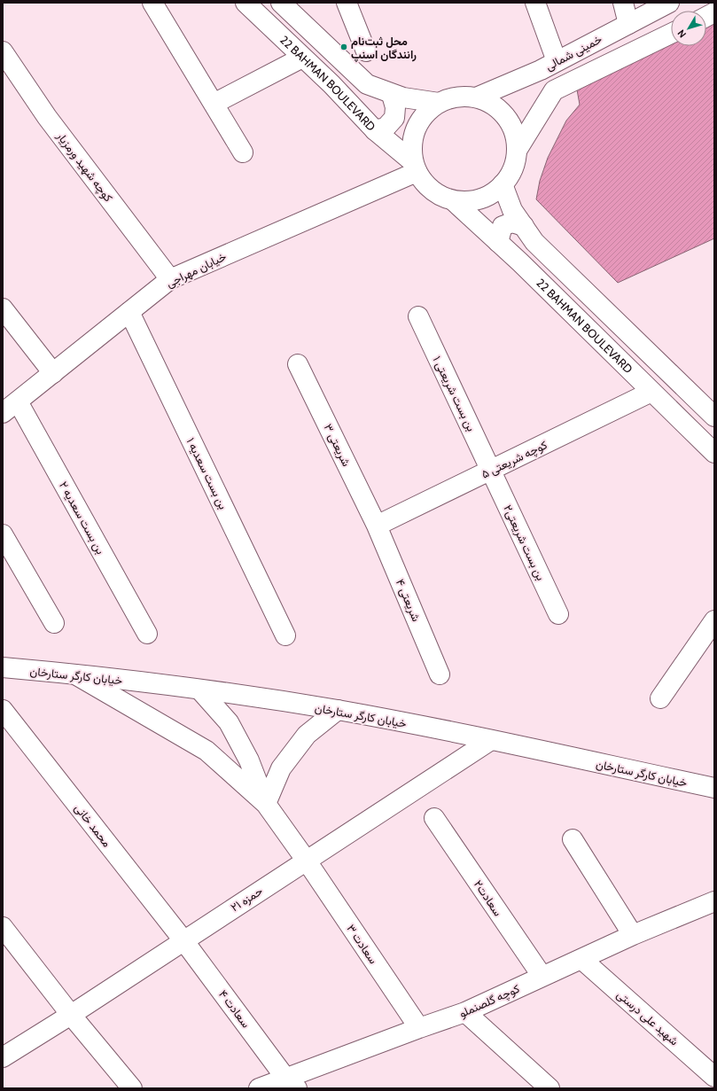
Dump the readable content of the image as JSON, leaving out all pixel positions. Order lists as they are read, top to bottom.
{
  "streets": {
    "street": [
      "خمینی شمالی",
      "22 BAHMAN BOULEVARD",
      "کوچه شهید ورمزیار",
      "خیابان مهراجی",
      "بن بست شریعتی ۱",
      "شریعتی ۳",
      "۵ کوچه شریعتی",
      "بن بست سعدیه ۱",
      "بن بست سعدیه ۲",
      "بن بست شریعتی۲",
      "شریعتی ۴",
      "خیابان کارگر ستارخان",
      "محمد خانی",
      "سعادت۲",
      "حمزه ۲۱",
      "سعادت ۳",
      "کوچه گلصنملو",
      "سعادت ۴",
      "شهید علی درستی"
    ]
  },
  "crossings": [
    ["خمینی شمالی", "22 BAHMAN BOULEVARD"],
    ["خمینی شمالی", "خیابان مهراجی"],
    ["22 BAHMAN BOULEVARD", "خیابان مهراجی"],
    ["22 BAHMAN BOULEVARD", "۵ کوچه شریعتی"],
    ["کوچه شهید ورمزیار", "خیابان مهراجی"],
    ["خیابان مهراجی", "بن بست سعدیه ۱"],
    ["خیابان مهراجی", "بن بست سعدیه ۲"],
    ["بن بست شریعتی ۱", "۵ کوچه شریعتی"],
    ["بن بست شریعتی ۱", "بن بست شریعتی۲"],
    ["شریعتی ۳", "۵ کوچه شریعتی"],
    ["شریعتی ۳", "شریعتی ۴"],
    ["۵ کوچه شریعتی", "بن بست شریعتی۲"],
    ["۵ کوچه شریعتی", "شریعتی ۴"],
    ["خیابان کارگر ستارخان", "حمزه ۲۱"],
    ["محمد خانی", "حمزه ۲۱"],
    ["محمد خانی", "سعادت ۴"],
    ["سعادت۲", "کوچه گلصنملو"],
    ["حمزه ۲۱", "سعادت ۳"],
    ["حمزه ۲۱", "سعادت ۴"],
    ["سعادت ۳", "کوچه گلصنملو"],
    ["کوچه گلصنملو", "سعادت ۴"],
    ["کوچه گلصنملو", "شهید علی درستی"]
  ],
  "places": ["محل ثبت‌نام رانندگان اسنپ"],
  "north": "bottom left"
}
